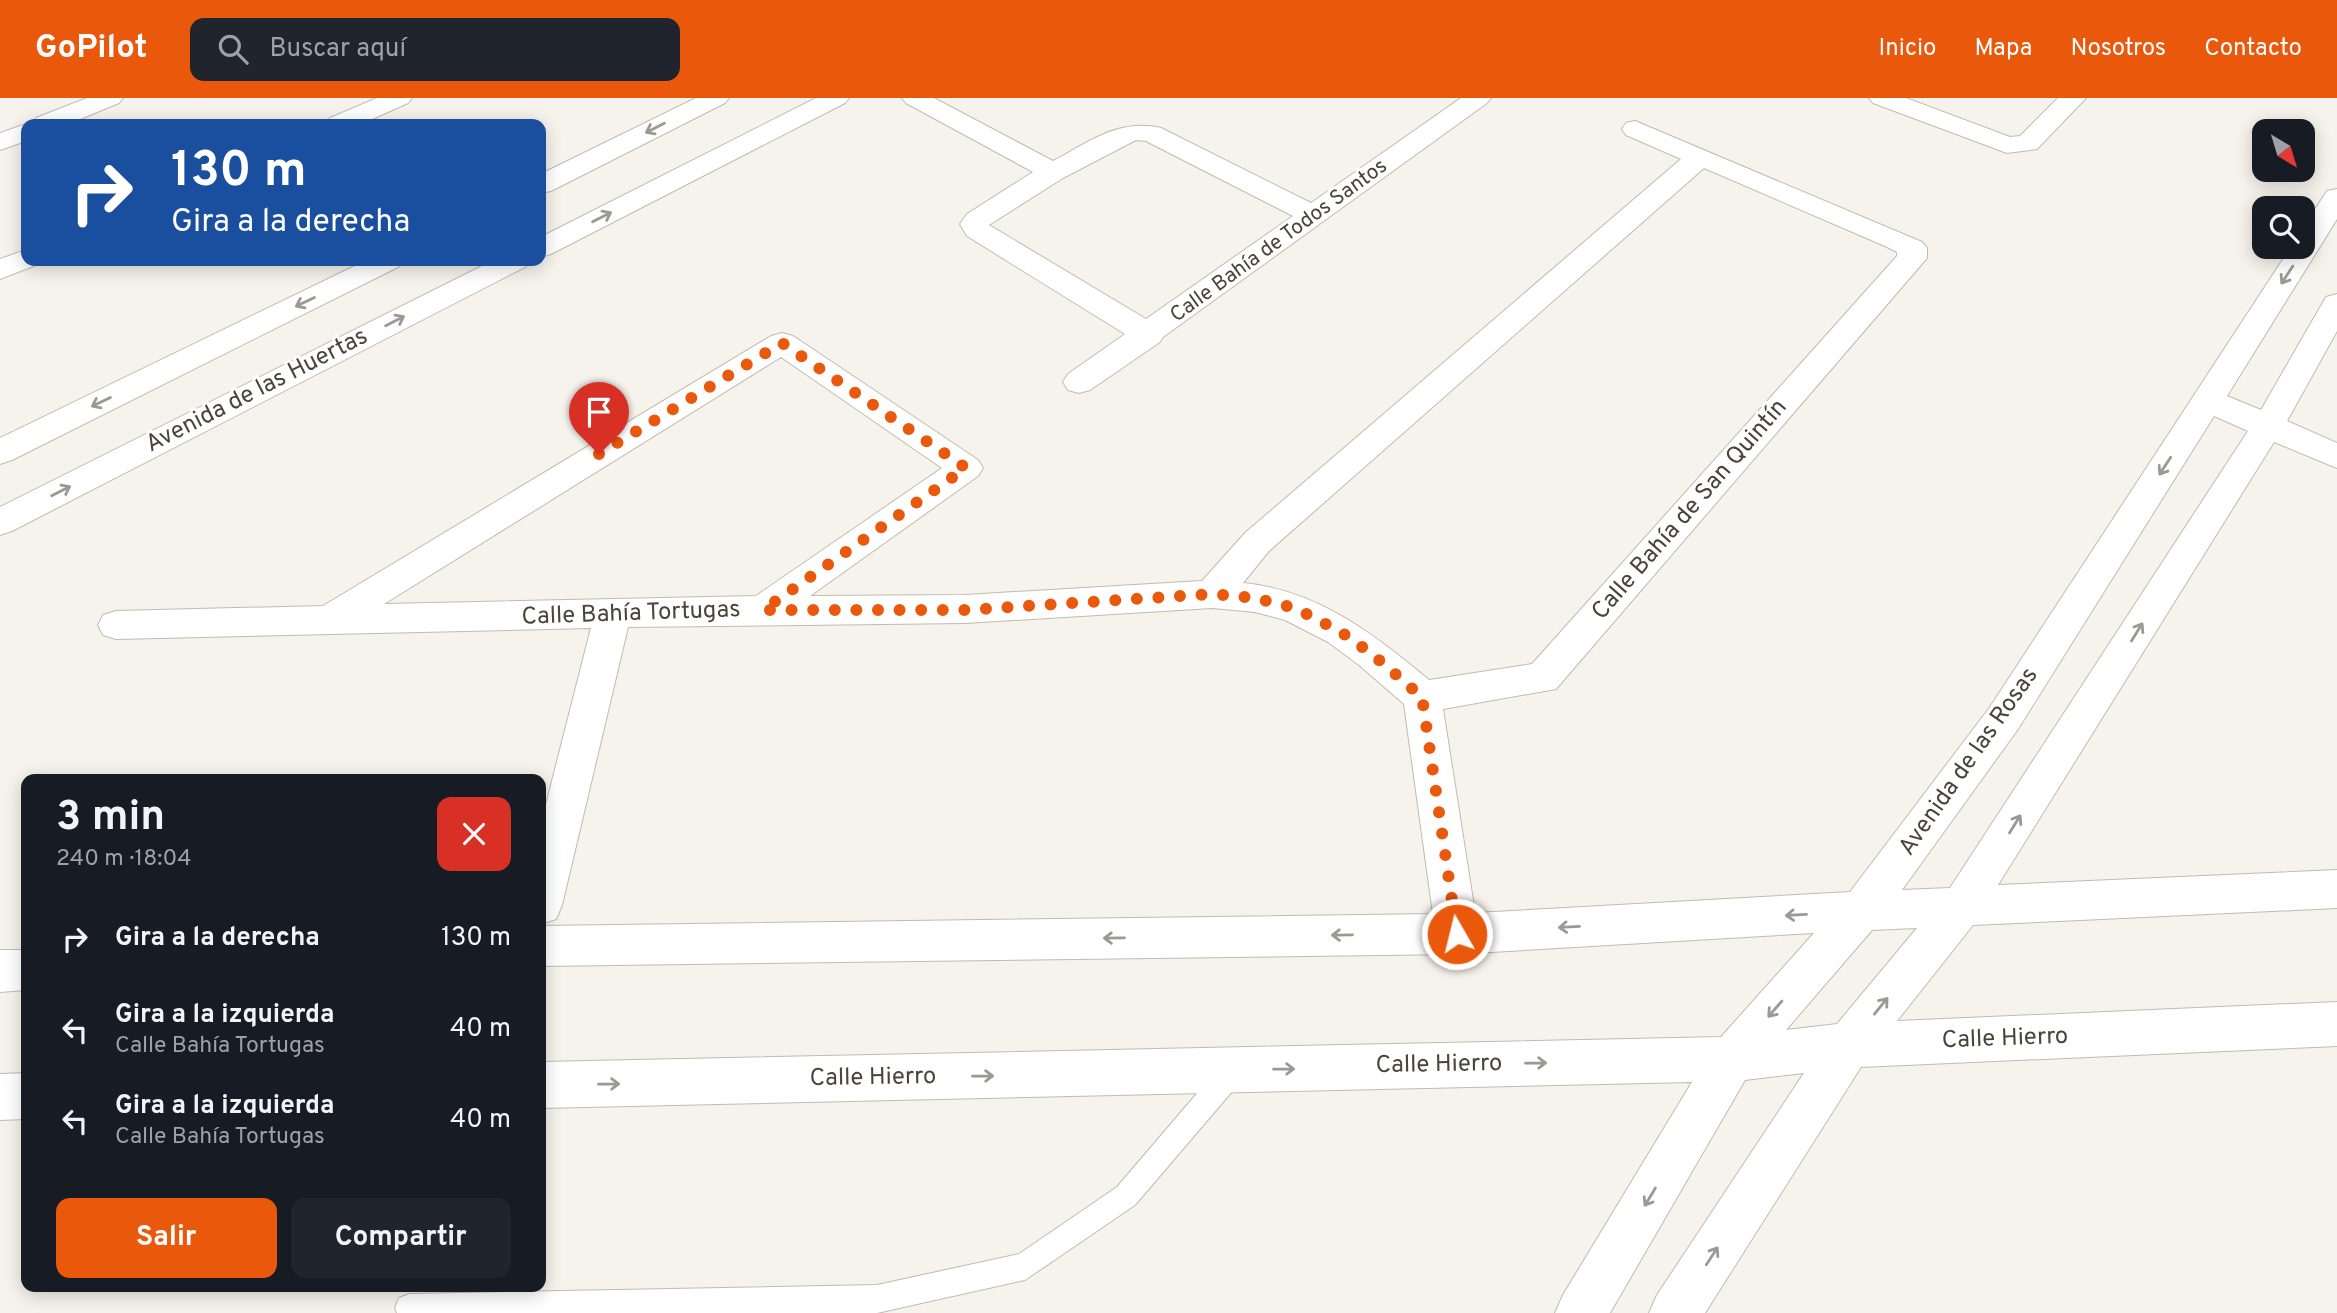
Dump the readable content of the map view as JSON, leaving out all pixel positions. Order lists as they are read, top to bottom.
{
  "streets": {
    "street": [
      "Calle Bahía de Todos Santos",
      "Avenida de las Huertas",
      "Calle Bahía de San Quintín",
      "Calle Bahía Tortugas",
      "Avenida de las Rosas",
      "Calle Hierro"
    ]
  },
  "crossings": [
    ["Calle Bahía de San Quintín", "Calle Bahía Tortugas"],
    ["Avenida de las Rosas", "Calle Hierro"]
  ],
  "north": "bottom right",
  "page": {
    "header": "GoPilot",
    "search": "Buscar aquí",
    "nav": [
      "Inicio",
      "Mapa",
      "Nosotros",
      "Contacto"
    ],
    "turn": ["130 m", "Gira a la derecha"],
    "heading": ["3 min", "240 m · 18:04"],
    "list": [
      {
        "name": "Gira a la derecha",
        "value": "130 m"
      },
      {
        "name": "Gira a la izquierda",
        "note": "Calle Bahía Tortugas",
        "value": "40 m"
      },
      {
        "name": "Gira a la izquierda",
        "note": "Calle Bahía Tortugas",
        "value": "40 m"
      }
    ],
    "buttons": ["Salir", "Compartir"]
  }
}
